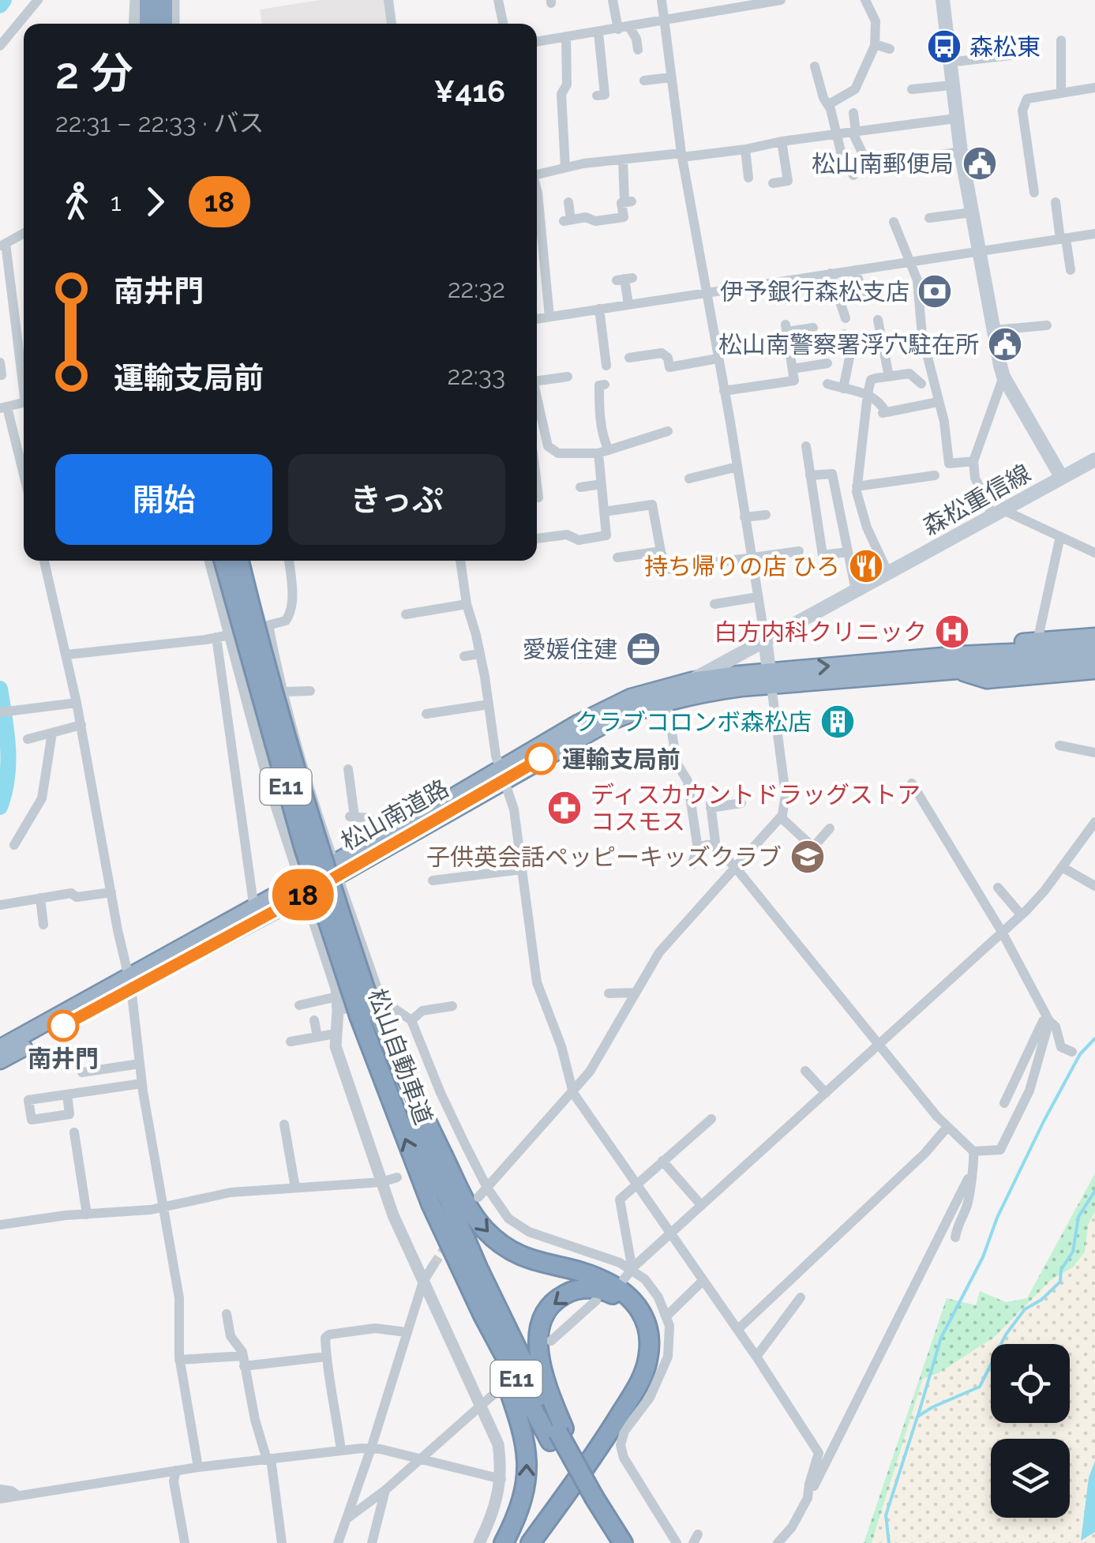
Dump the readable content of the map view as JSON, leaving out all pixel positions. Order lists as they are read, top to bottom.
{
  "streets": {
    "highway": ["E11", "松山南道路", "松山自動車道"],
    "main road": ["森松重信線"]
  },
  "crossings": [
    ["森松重信線", "松山南道路"]
  ],
  "places": {
    "bus stop": ["森松東"],
    "public building": ["松山南郵便局", "松山南警察署浮穴駐在所"],
    "bank": ["伊予銀行森松支店"],
    "restaurant": ["持ち帰りの店 ひろ"],
    "hospital": ["白方内科クリニック"],
    "office": ["愛媛住建"],
    "building": ["クラブコロンボ森松店"],
    "other": ["運輸支局前", "南井門"],
    "pharmacy": ["ディスカウントドラッグストア コスモス"],
    "school or university": ["子供英会話ペッピーキッズクラブ"]
  },
  "lines": ["bus line 18"],
  "page": {
    "on_map": "18",
    "heading": ["2 分", "22:31 – 22:33 · バス", "¥416"],
    "legs": ["1", "18"],
    "list": [
      {
        "name": "南井門",
        "value": "22:32"
      },
      {
        "name": "運輸支局前",
        "value": "22:33"
      }
    ],
    "buttons": ["開始", "きっぷ"]
  }
}
